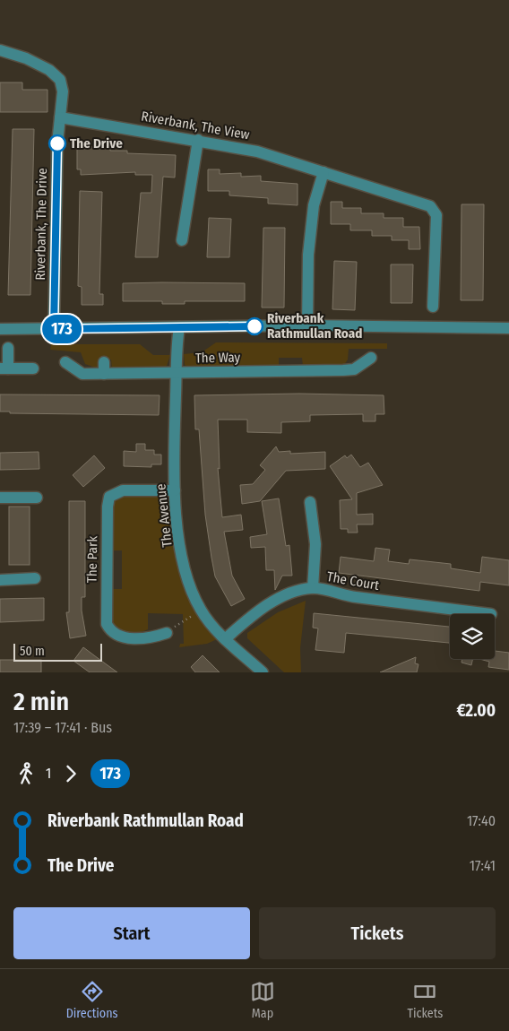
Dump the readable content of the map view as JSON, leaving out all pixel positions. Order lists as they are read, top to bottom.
{
  "streets": {
    "street": [
      "Riverbank, The View",
      "Riverbank, The Drive",
      "The Way",
      "The Avenue",
      "The Park",
      "The Court"
    ]
  },
  "crossings": [
    ["Riverbank, The View", "Riverbank, The Drive"],
    ["The Way", "The Avenue"],
    ["The Avenue", "The Park"],
    ["The Avenue", "The Court"]
  ],
  "places": ["The Drive", "Riverbank Rathmullan Road"],
  "lines": ["bus line 173"],
  "scale_bar": "50 m",
  "page": {
    "on_map": "173",
    "scale": "50 m",
    "heading": ["2 min", "17:39 – 17:41 · Bus", "€2.00"],
    "legs": ["1", "173"],
    "list": [
      {
        "name": "Riverbank Rathmullan Road",
        "value": "17:40"
      },
      {
        "name": "The Drive",
        "value": "17:41"
      }
    ],
    "buttons": ["Start", "Tickets"],
    "tabs": ["Directions", "Map", "Tickets"]
  }
}
